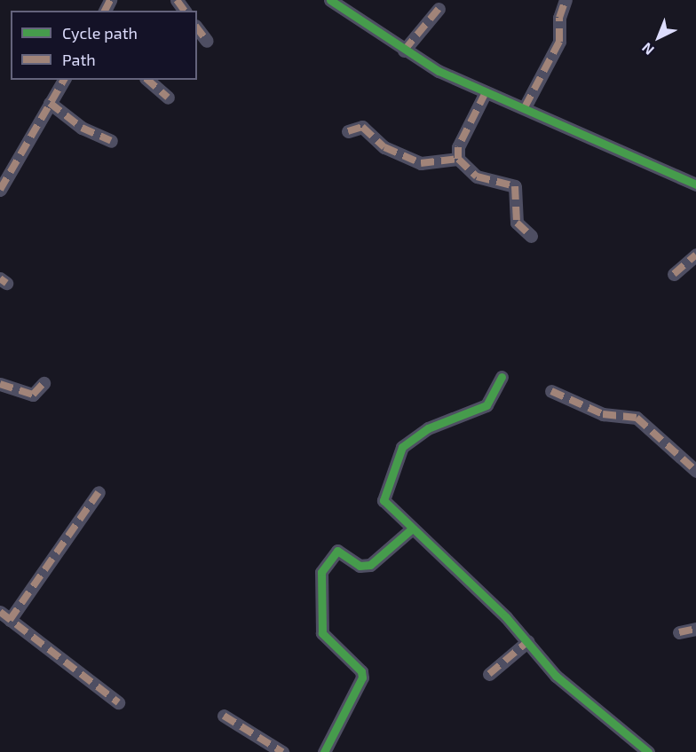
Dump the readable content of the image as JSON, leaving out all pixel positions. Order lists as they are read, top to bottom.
{
  "legend": ["Cycle path", "Path"],
  "north": "bottom left"
}
